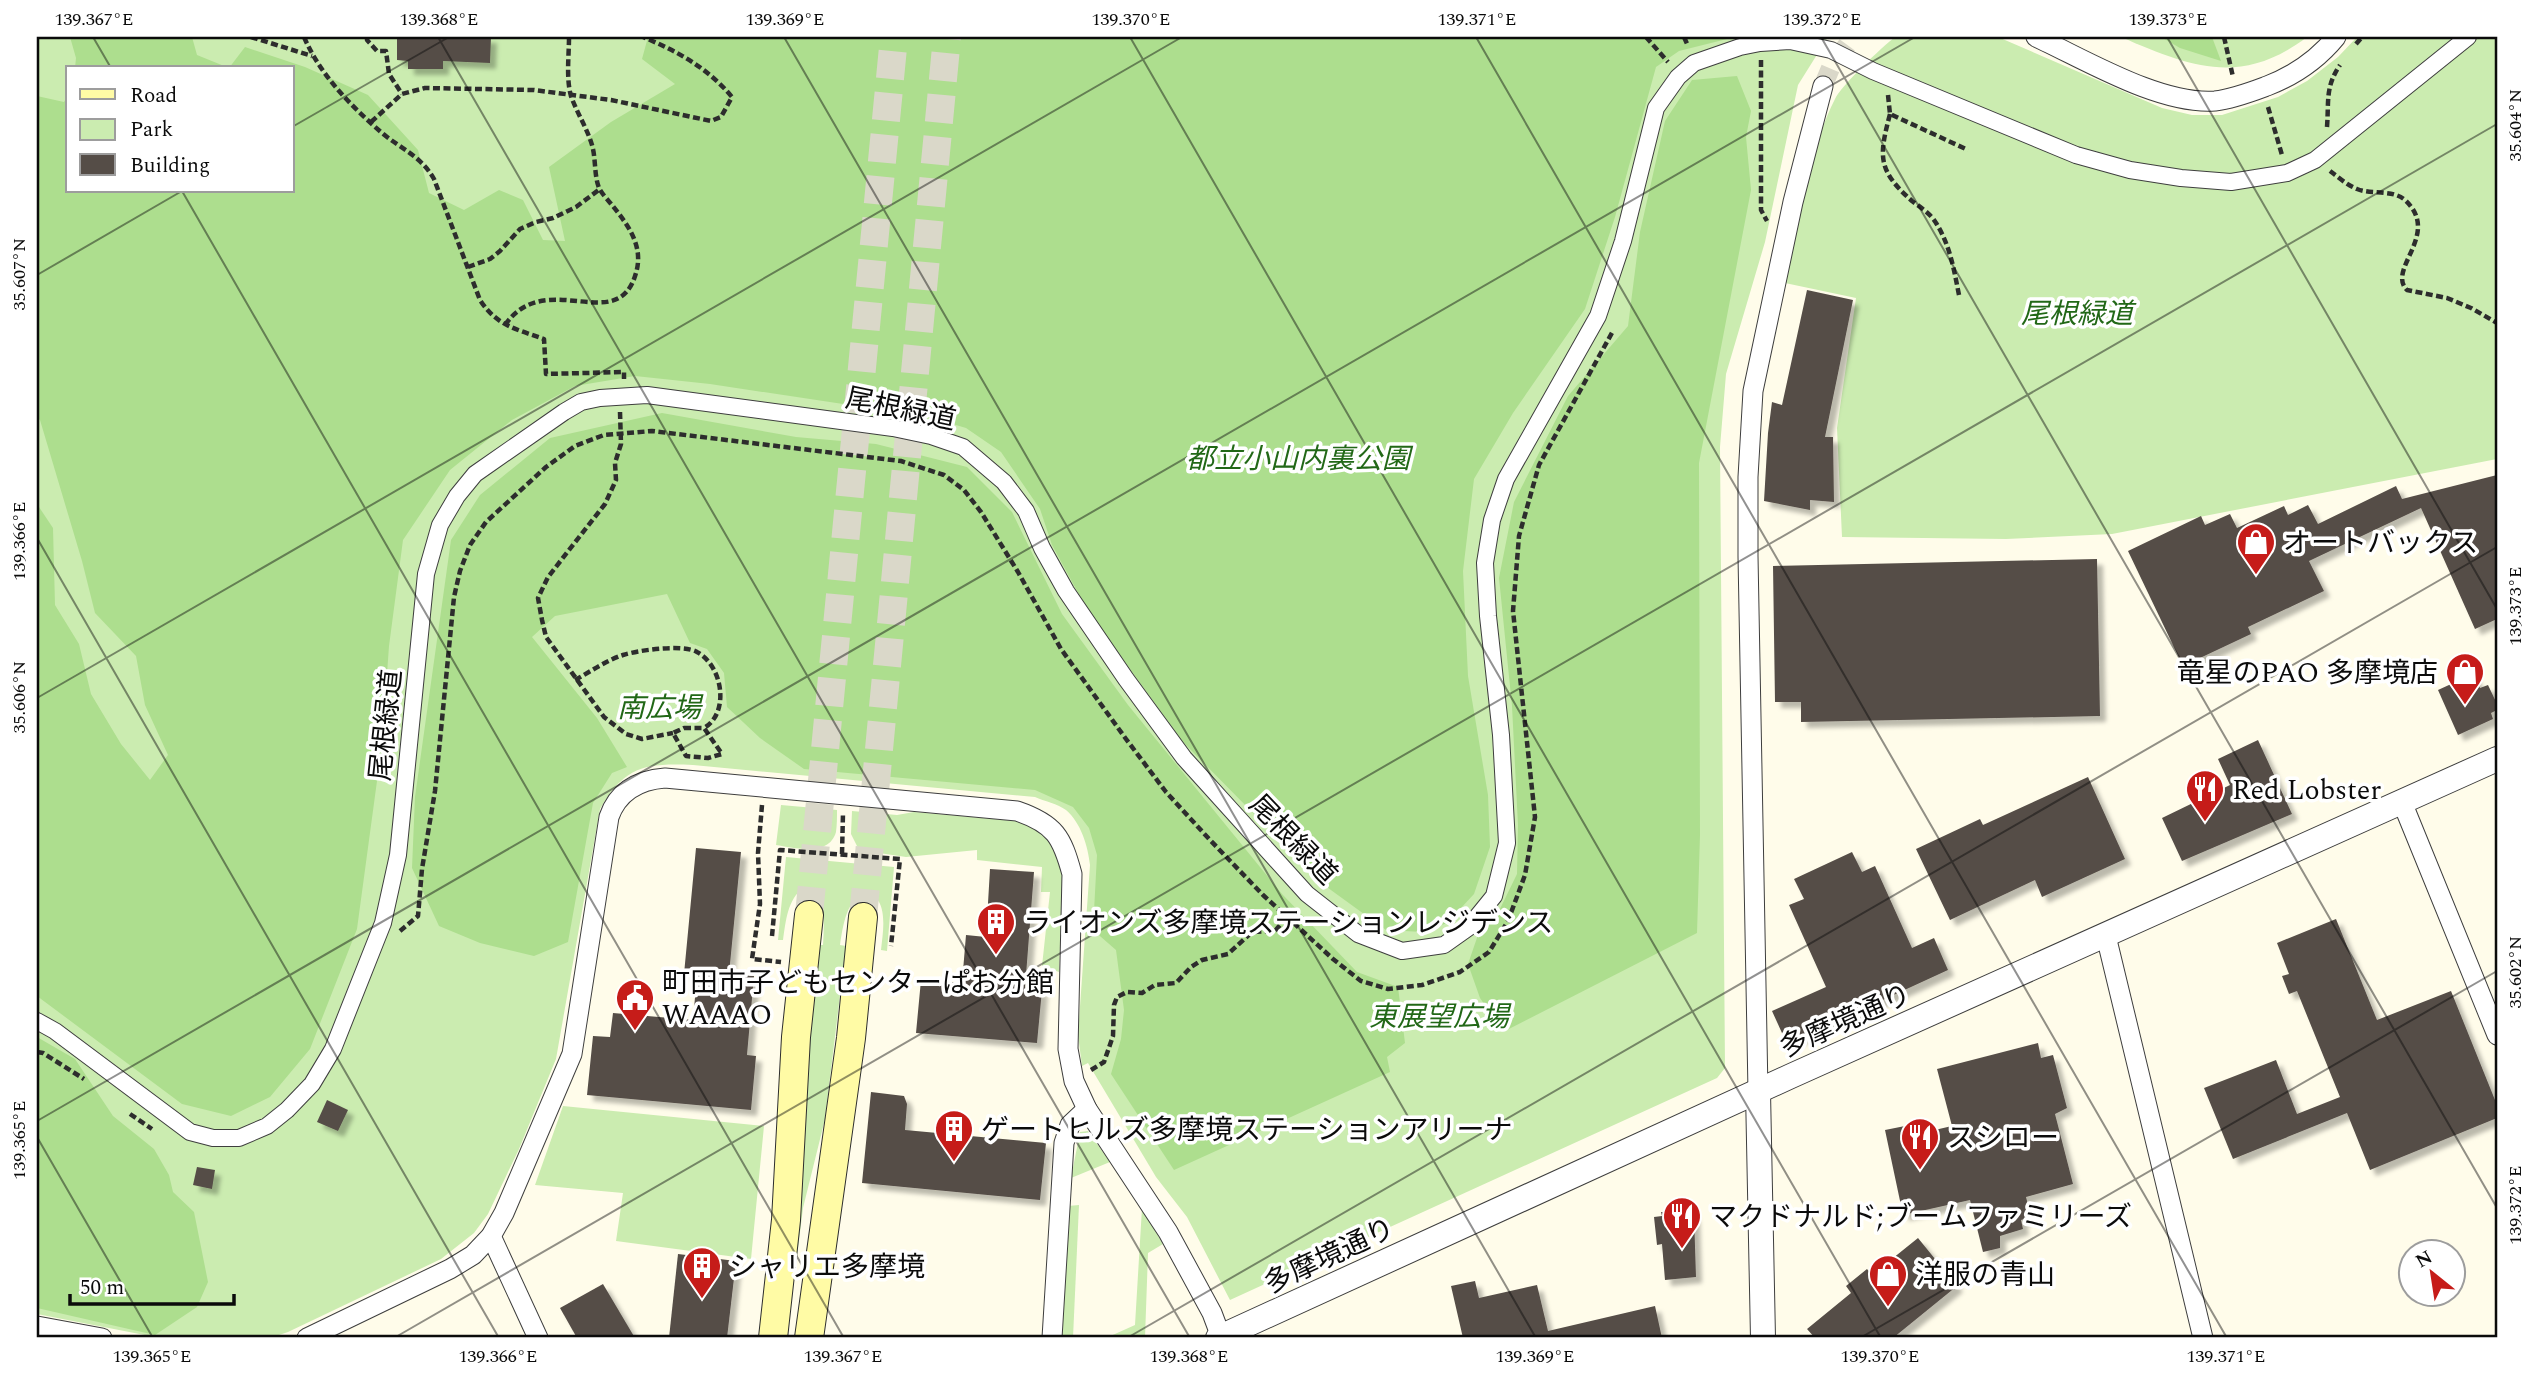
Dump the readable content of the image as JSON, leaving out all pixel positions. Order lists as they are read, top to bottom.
{
  "streets": {
    "street": ["尾根緑道", "多摩境通り"]
  },
  "parks": [
    "尾根緑道",
    "都立小山内裏公園",
    "南広場",
    "東展望広場"
  ],
  "places": {
    "shop": ["オートバックス", "竜星のPAO 多摩境店", "洋服の青山"],
    "restaurant": ["Red Lobster", "スシロー", "マクドナルド;ブームファミリーズ"],
    "building": ["ライオンズ多摩境ステーションレジデンス", "ゲートヒルズ多摩境ステーションアリーナ", "シャリエ多摩境"],
    "public building": ["町田市子どもセンターぱお分館 WAAAO"]
  },
  "legend": ["Road", "Park", "Building"],
  "scale_bar": "50 m",
  "north": "top left",
  "coordinates": [
    "139.367°E",
    "139.368°E",
    "139.369°E",
    "139.370°E",
    "139.371°E",
    "139.372°E",
    "139.373°E",
    "35.604°N",
    "35.607°N",
    "139.366°E",
    "35.606°N",
    "35.602°N",
    "139.365°E"
  ]
}
